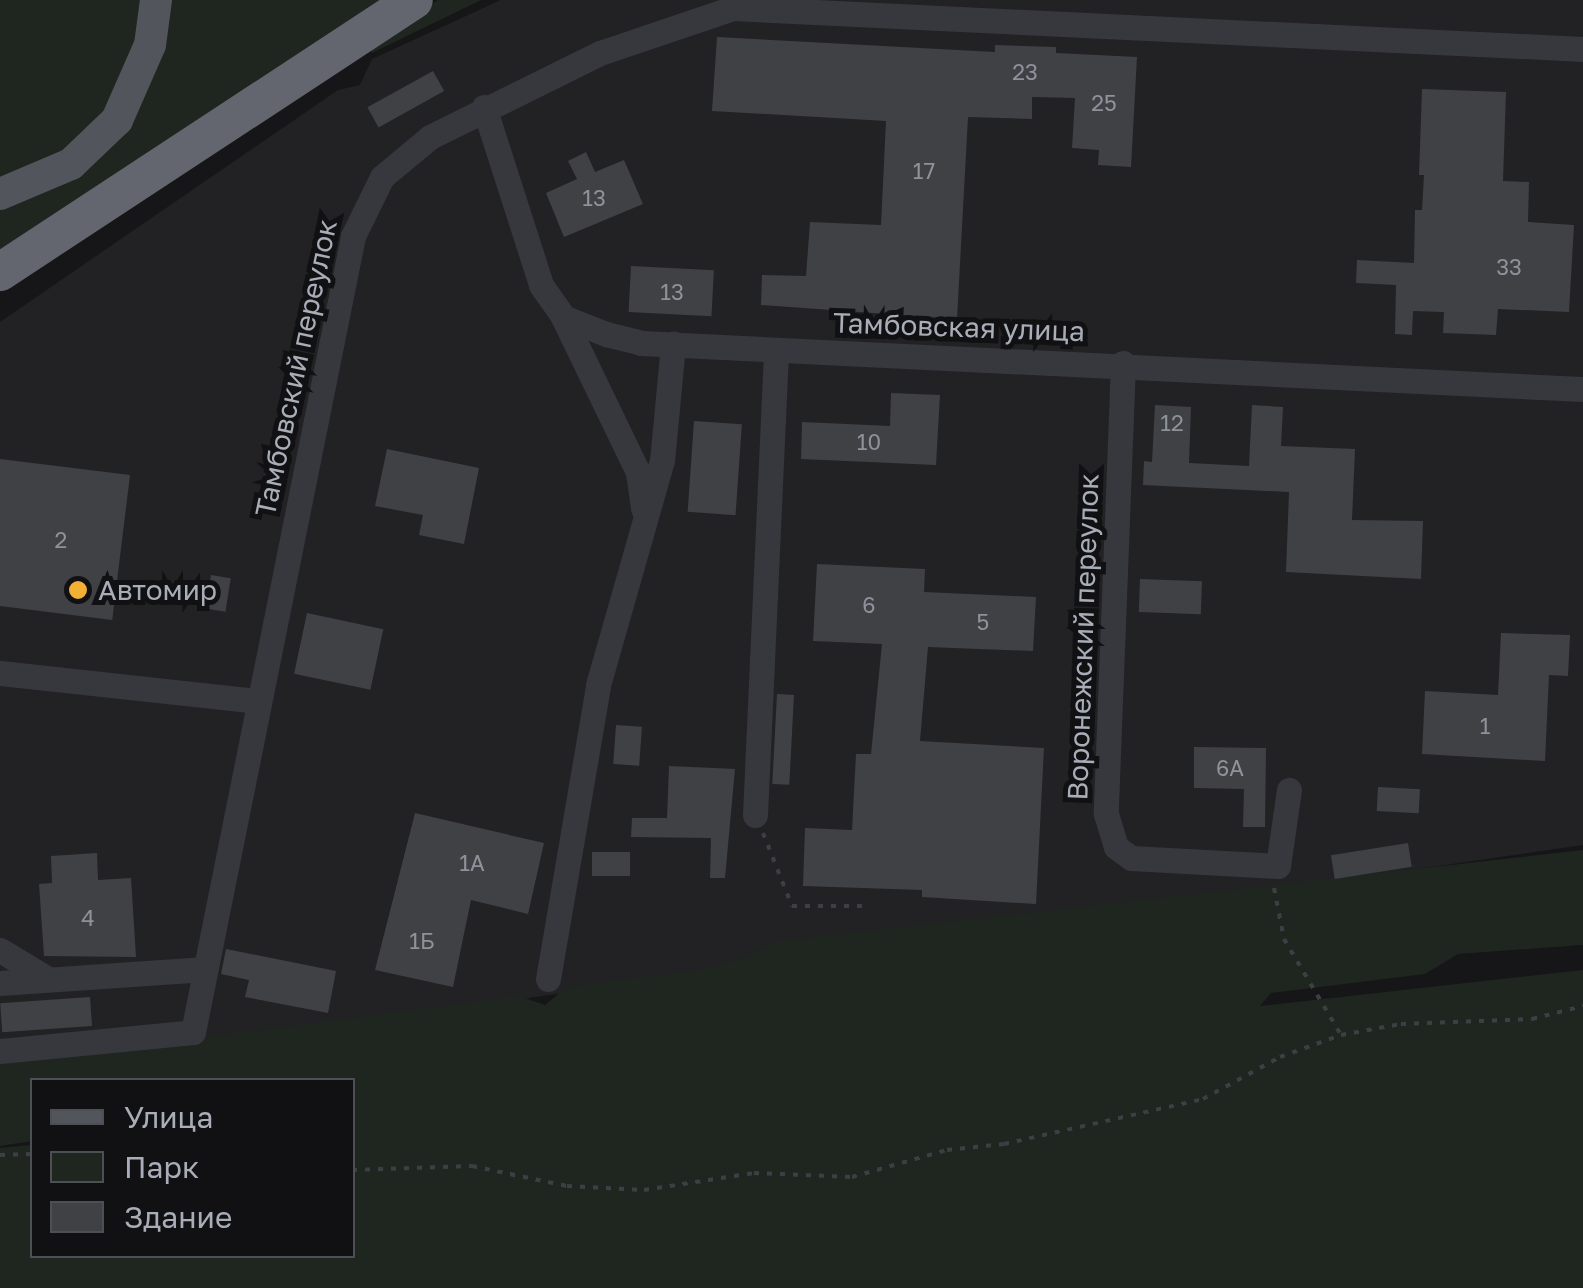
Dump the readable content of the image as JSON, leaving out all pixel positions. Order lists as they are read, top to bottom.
{
  "streets": {
    "street": ["Тамбовская улица", "Тамбовский переулок", "Воронежский переулок"]
  },
  "crossings": [
    ["Тамбовская улица", "Воронежский переулок"]
  ],
  "places": ["Автомир"],
  "house_numbers": [
    "23",
    "25",
    "17",
    "13",
    "33",
    "13",
    "12",
    "10",
    "2",
    "6",
    "5",
    "1",
    "6А",
    "1А",
    "4",
    "1Б"
  ],
  "legend": ["Улица", "Парк", "Здание"]
}
